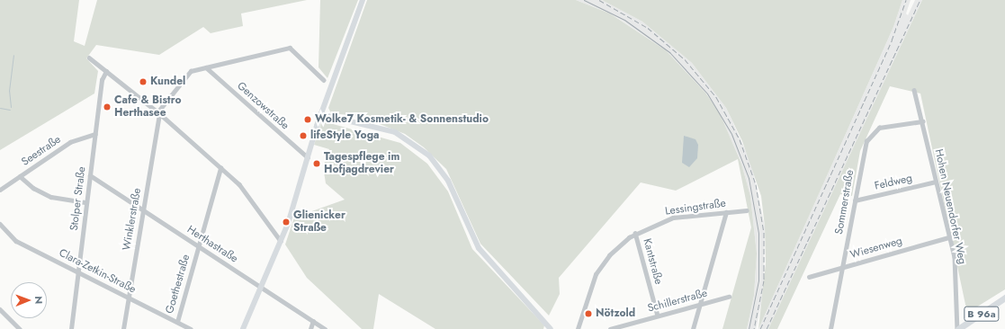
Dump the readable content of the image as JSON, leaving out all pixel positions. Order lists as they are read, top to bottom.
{
  "streets": {
    "main road": ["B 96a"],
    "street": [
      "Genzowstraße",
      "Seestraße",
      "Feldweg",
      "Stolper Straße",
      "Sommerstraße",
      "Hohen Neuendorfer Weg",
      "Lessingstraße",
      "Winklerstraße",
      "Herthastraße",
      "Wiesenweg",
      "Kantstraße",
      "Clara-Zetkin-Straße",
      "Goethestraße",
      "Schillerstraße"
    ]
  },
  "crossings": [
    ["Seestraße", "Stolper Straße"],
    ["Feldweg", "Sommerstraße"],
    ["Feldweg", "Hohen Neuendorfer Weg"],
    ["Stolper Straße", "Herthastraße"],
    ["Stolper Straße", "Clara-Zetkin-Straße"],
    ["Sommerstraße", "Hohen Neuendorfer Weg"],
    ["Sommerstraße", "Wiesenweg"],
    ["Hohen Neuendorfer Weg", "Wiesenweg"],
    ["Hohen Neuendorfer Weg", "B 96a"],
    ["Lessingstraße", "Kantstraße"],
    ["Winklerstraße", "Herthastraße"],
    ["Winklerstraße", "Clara-Zetkin-Straße"],
    ["Herthastraße", "Goethestraße"],
    ["Kantstraße", "Schillerstraße"],
    ["Clara-Zetkin-Straße", "Goethestraße"]
  ],
  "places": [
    "Kundel",
    "Cafe & Bistro Herthasee",
    "Wolke7 Kosmetik- & Sonnenstudio",
    "lifeStyle Yoga",
    "Tagespflege im Hofjagdrevier",
    "Glienicker Straße",
    "Nötzold"
  ],
  "north": "right"
}
